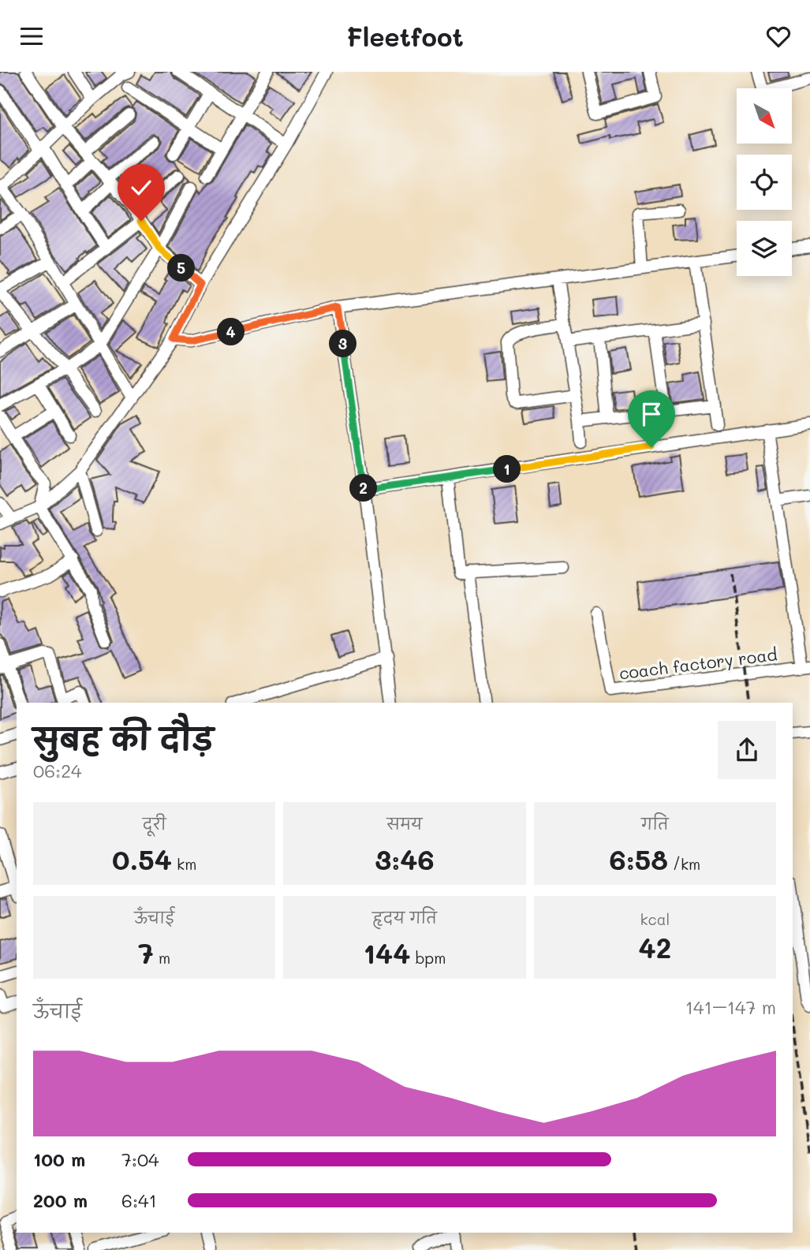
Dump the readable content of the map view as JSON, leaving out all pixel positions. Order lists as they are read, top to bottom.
{
  "streets": {
    "street": ["coach factory road"]
  },
  "north": "bottom right",
  "page": {
    "header": "Fleetfoot",
    "pins": [
      "5",
      "4",
      "3",
      "1",
      "2"
    ],
    "heading": ["सुबह की दौड़", "06:24"],
    "stats": [
      ["दूरी", "0.54 km"],
      ["समय", "3:46"],
      ["गति", "6:58 /km"],
      ["ऊँचाई", "7 m"],
      ["हृदय गति", "144 bpm"],
      ["kcal", "42"]
    ],
    "chart": ["ऊँचाई", "141–147 m"],
    "list": [
      {
        "name": "100 m",
        "note": "7:04"
      },
      {
        "name": "200 m",
        "note": "6:41"
      }
    ]
  }
}
